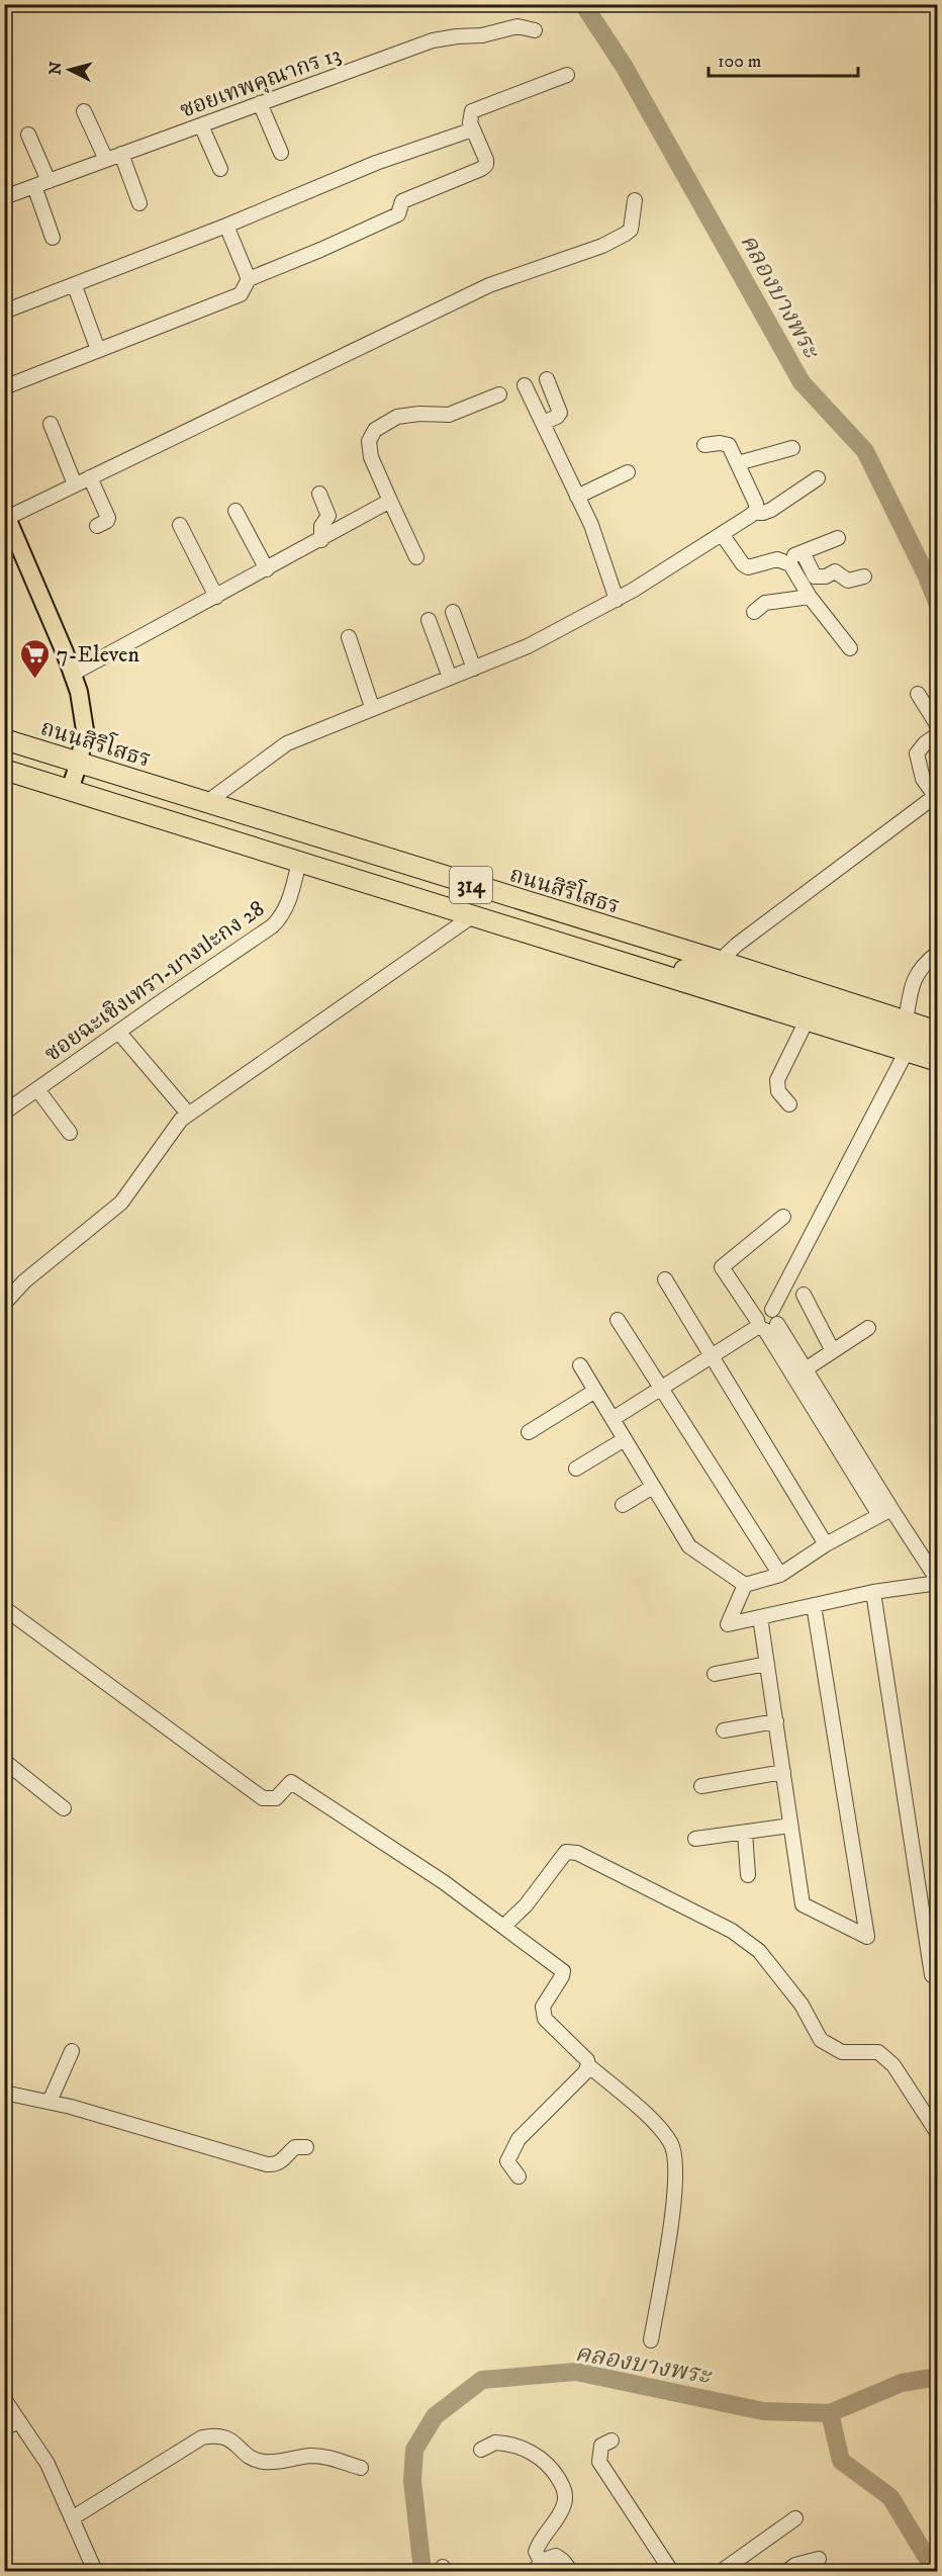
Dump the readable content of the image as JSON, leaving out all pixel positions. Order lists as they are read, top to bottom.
{
  "streets": {
    "highway": ["ถนนสิริโสธร", "314"],
    "street": ["ซอยเทพคุณากร 13", "ซอยฉะเชิงเทรา-บางปะกง 28"]
  },
  "crossings": [
    ["314", "ซอยฉะเชิงเทรา-บางปะกง 28"]
  ],
  "water": ["คลองบางพระ"],
  "places": {
    "supermarket": ["7-Eleven"]
  },
  "scale_bar": "100 m",
  "north": "left"
}
